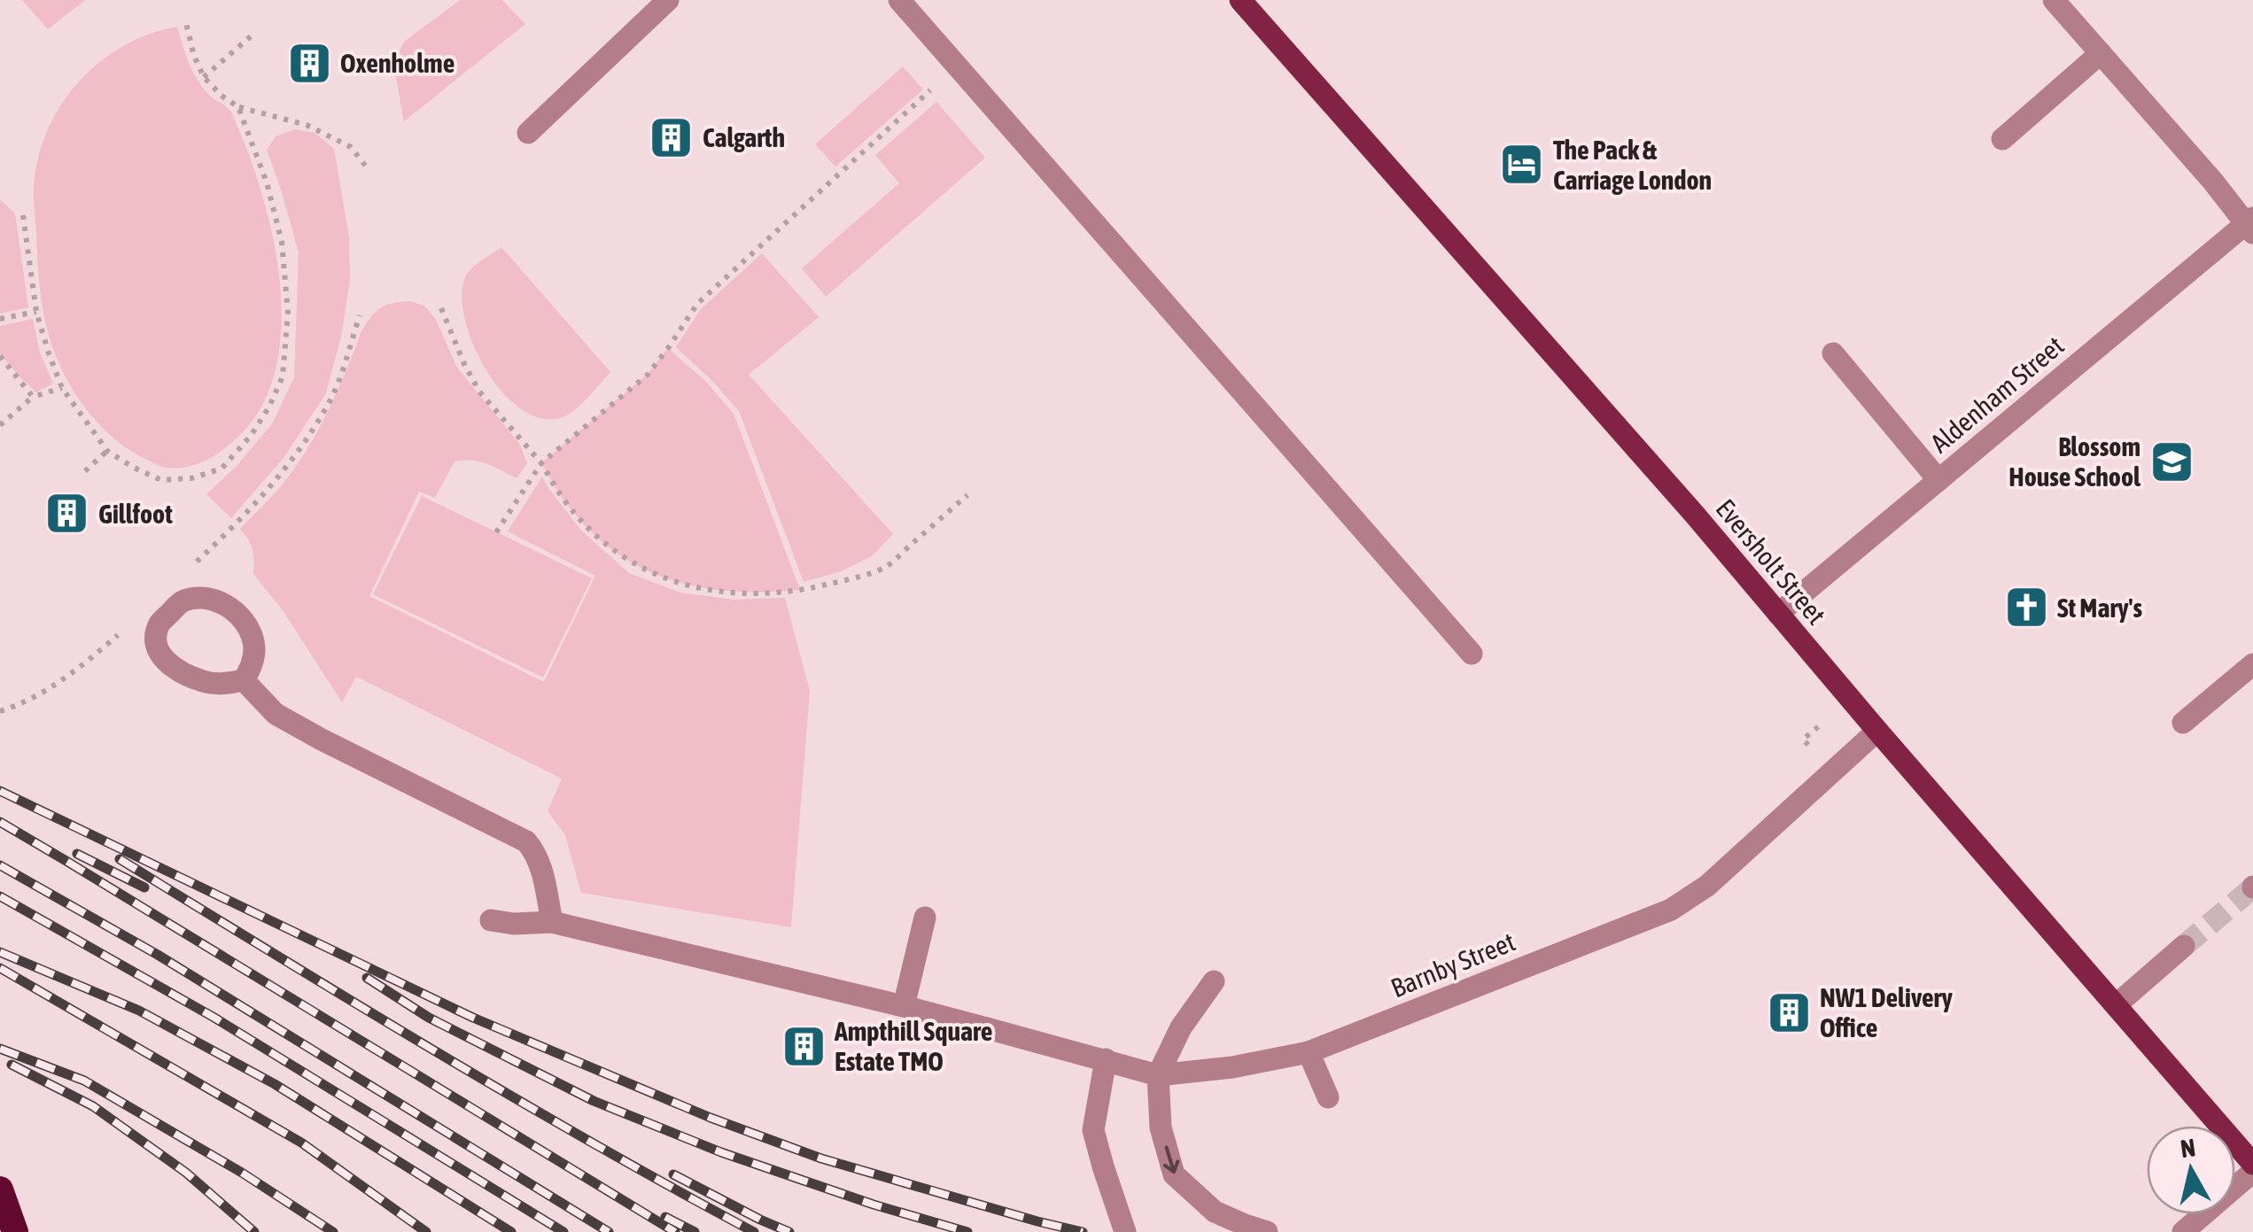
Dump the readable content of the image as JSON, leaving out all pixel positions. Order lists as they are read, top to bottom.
{
  "streets": {
    "main road": ["Eversholt Street"],
    "street": ["Aldenham Street", "Barnby Street"]
  },
  "crossings": [
    ["Aldenham Street", "Eversholt Street"],
    ["Eversholt Street", "Barnby Street"]
  ],
  "places": {
    "building": [
      "Oxenholme",
      "Calgarth",
      "Gillfoot",
      "NW1 Delivery Office",
      "Ampthill Square Estate TMO"
    ],
    "hotel": ["The Pack & Carriage London"],
    "school or university": ["Blossom House School"],
    "church": ["St Mary's"]
  },
  "north": "top"
}
